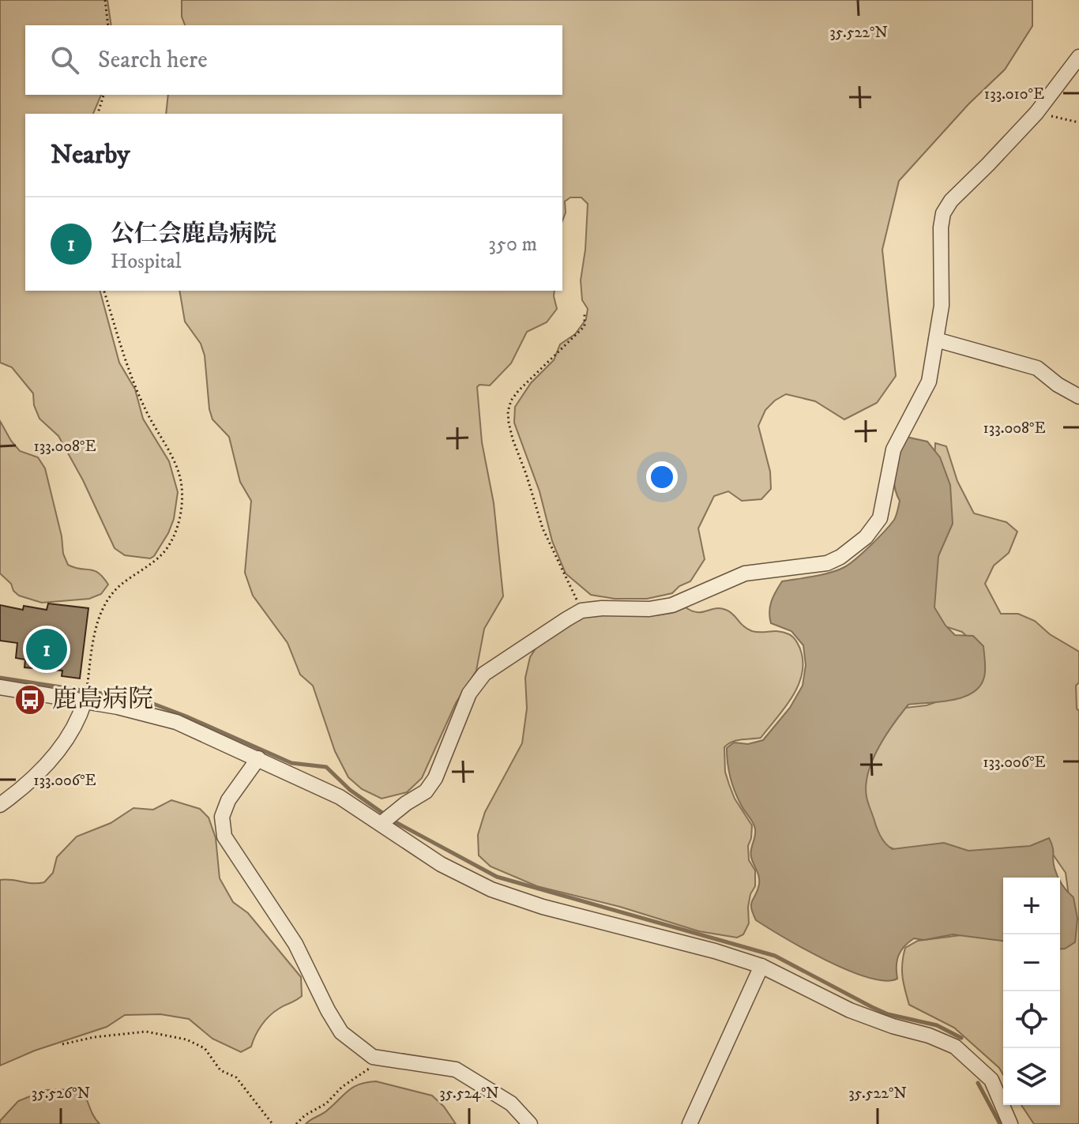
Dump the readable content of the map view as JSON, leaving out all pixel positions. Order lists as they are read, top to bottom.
{
  "places": {
    "bus stop": ["鹿島病院"]
  },
  "page": {
    "search": "Search here",
    "heading": "Nearby",
    "list": [
      {
        "mark": "1",
        "name": "公仁会鹿島病院",
        "note": "Hospital",
        "value": "350 m"
      }
    ],
    "pins": "1",
    "map_buttons": ["+", "−"]
  },
  "coordinates": [
    "35.522°N",
    "133.010°E",
    "133.008°E",
    "133.006°E",
    "35.526°N",
    "35.524°N"
  ]
}
